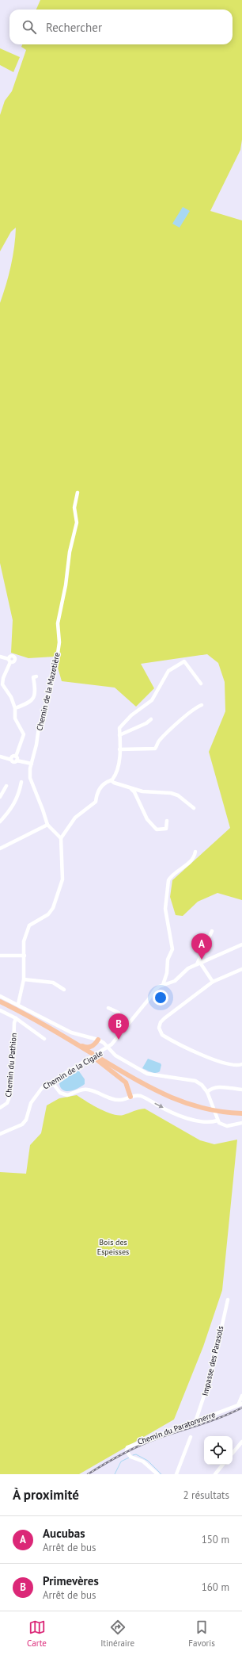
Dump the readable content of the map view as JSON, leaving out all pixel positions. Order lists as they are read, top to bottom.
{
  "streets": {
    "street": [
      "Chemin de la Mazetière",
      "Chemin du Pathion",
      "Chemin de la Cigale",
      "Impasse des Parasols",
      "Chemin du Paratonnerre"
    ]
  },
  "crossings": [
    ["Impasse des Parasols", "Chemin du Paratonnerre"]
  ],
  "parks": ["Bois des Espeisses"],
  "page": {
    "search": "Rechercher",
    "pins": ["A", "B"],
    "heading": ["À proximité", "2 résultats"],
    "list": [
      {
        "mark": "A",
        "name": "Aucubas",
        "note": "Arrêt de bus",
        "value": "150 m"
      },
      {
        "mark": "B",
        "name": "Primevères",
        "note": "Arrêt de bus",
        "value": "160 m"
      }
    ],
    "nav": ["Carte", "Itinéraire", "Favoris"]
  }
}
